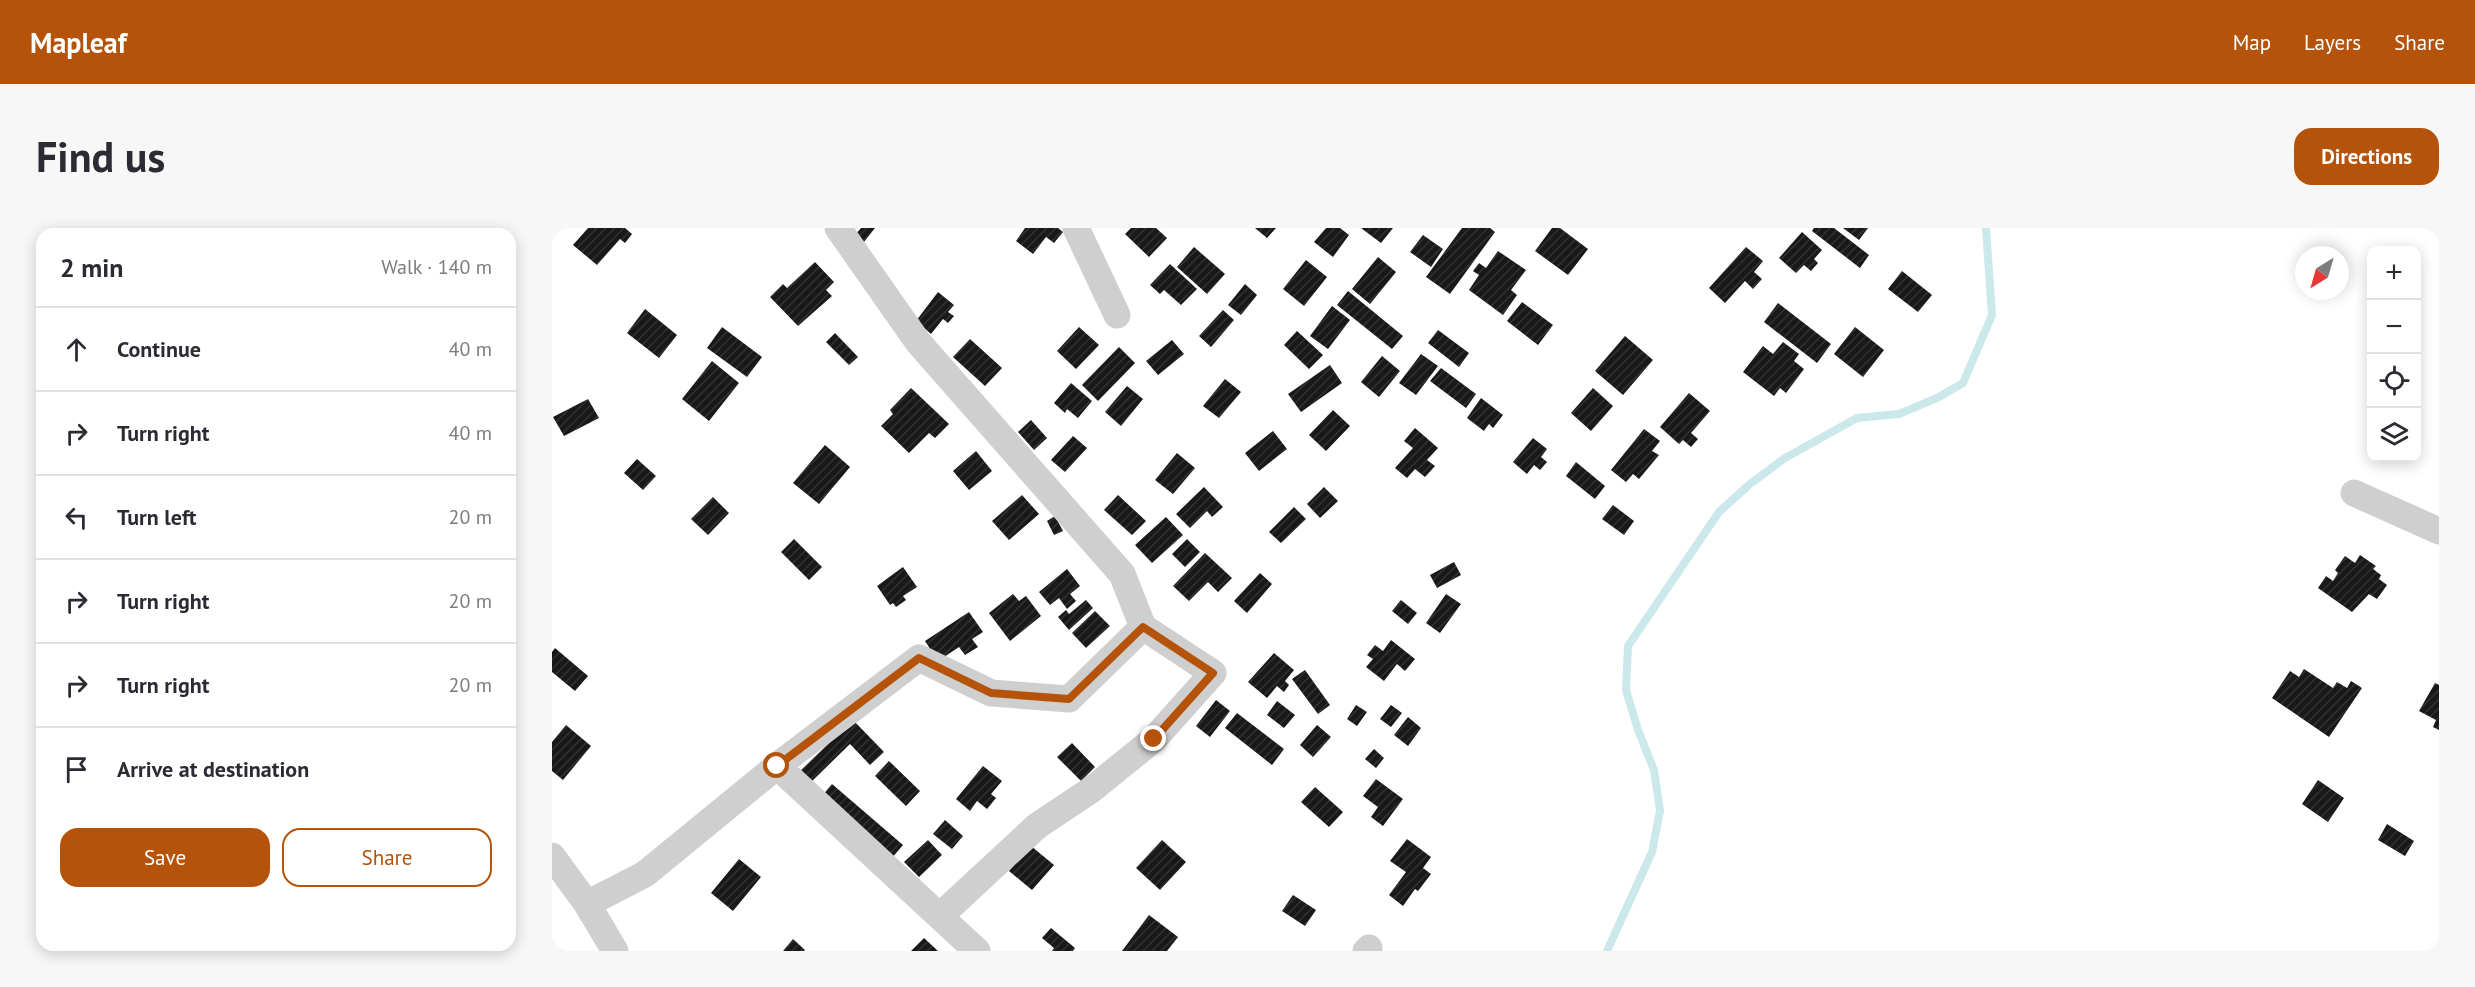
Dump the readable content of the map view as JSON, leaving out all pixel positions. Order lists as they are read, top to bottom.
{
  "north": "bottom left",
  "page": {
    "header": "Mapleaf",
    "nav": ["Map", "Layers", "Share"],
    "buttons": [
      "Directions",
      ["Save", "Share"]
    ],
    "title": "Find us",
    "heading": ["2 min", "Walk · 140 m"],
    "map_buttons": ["+", "−"],
    "list": [
      ["Continue", "40 m"],
      ["Turn right", "40 m"],
      ["Turn left", "20 m"],
      ["Turn right", "20 m"],
      ["Turn right", "20 m"],
      "Arrive at destination"
    ]
  }
}
